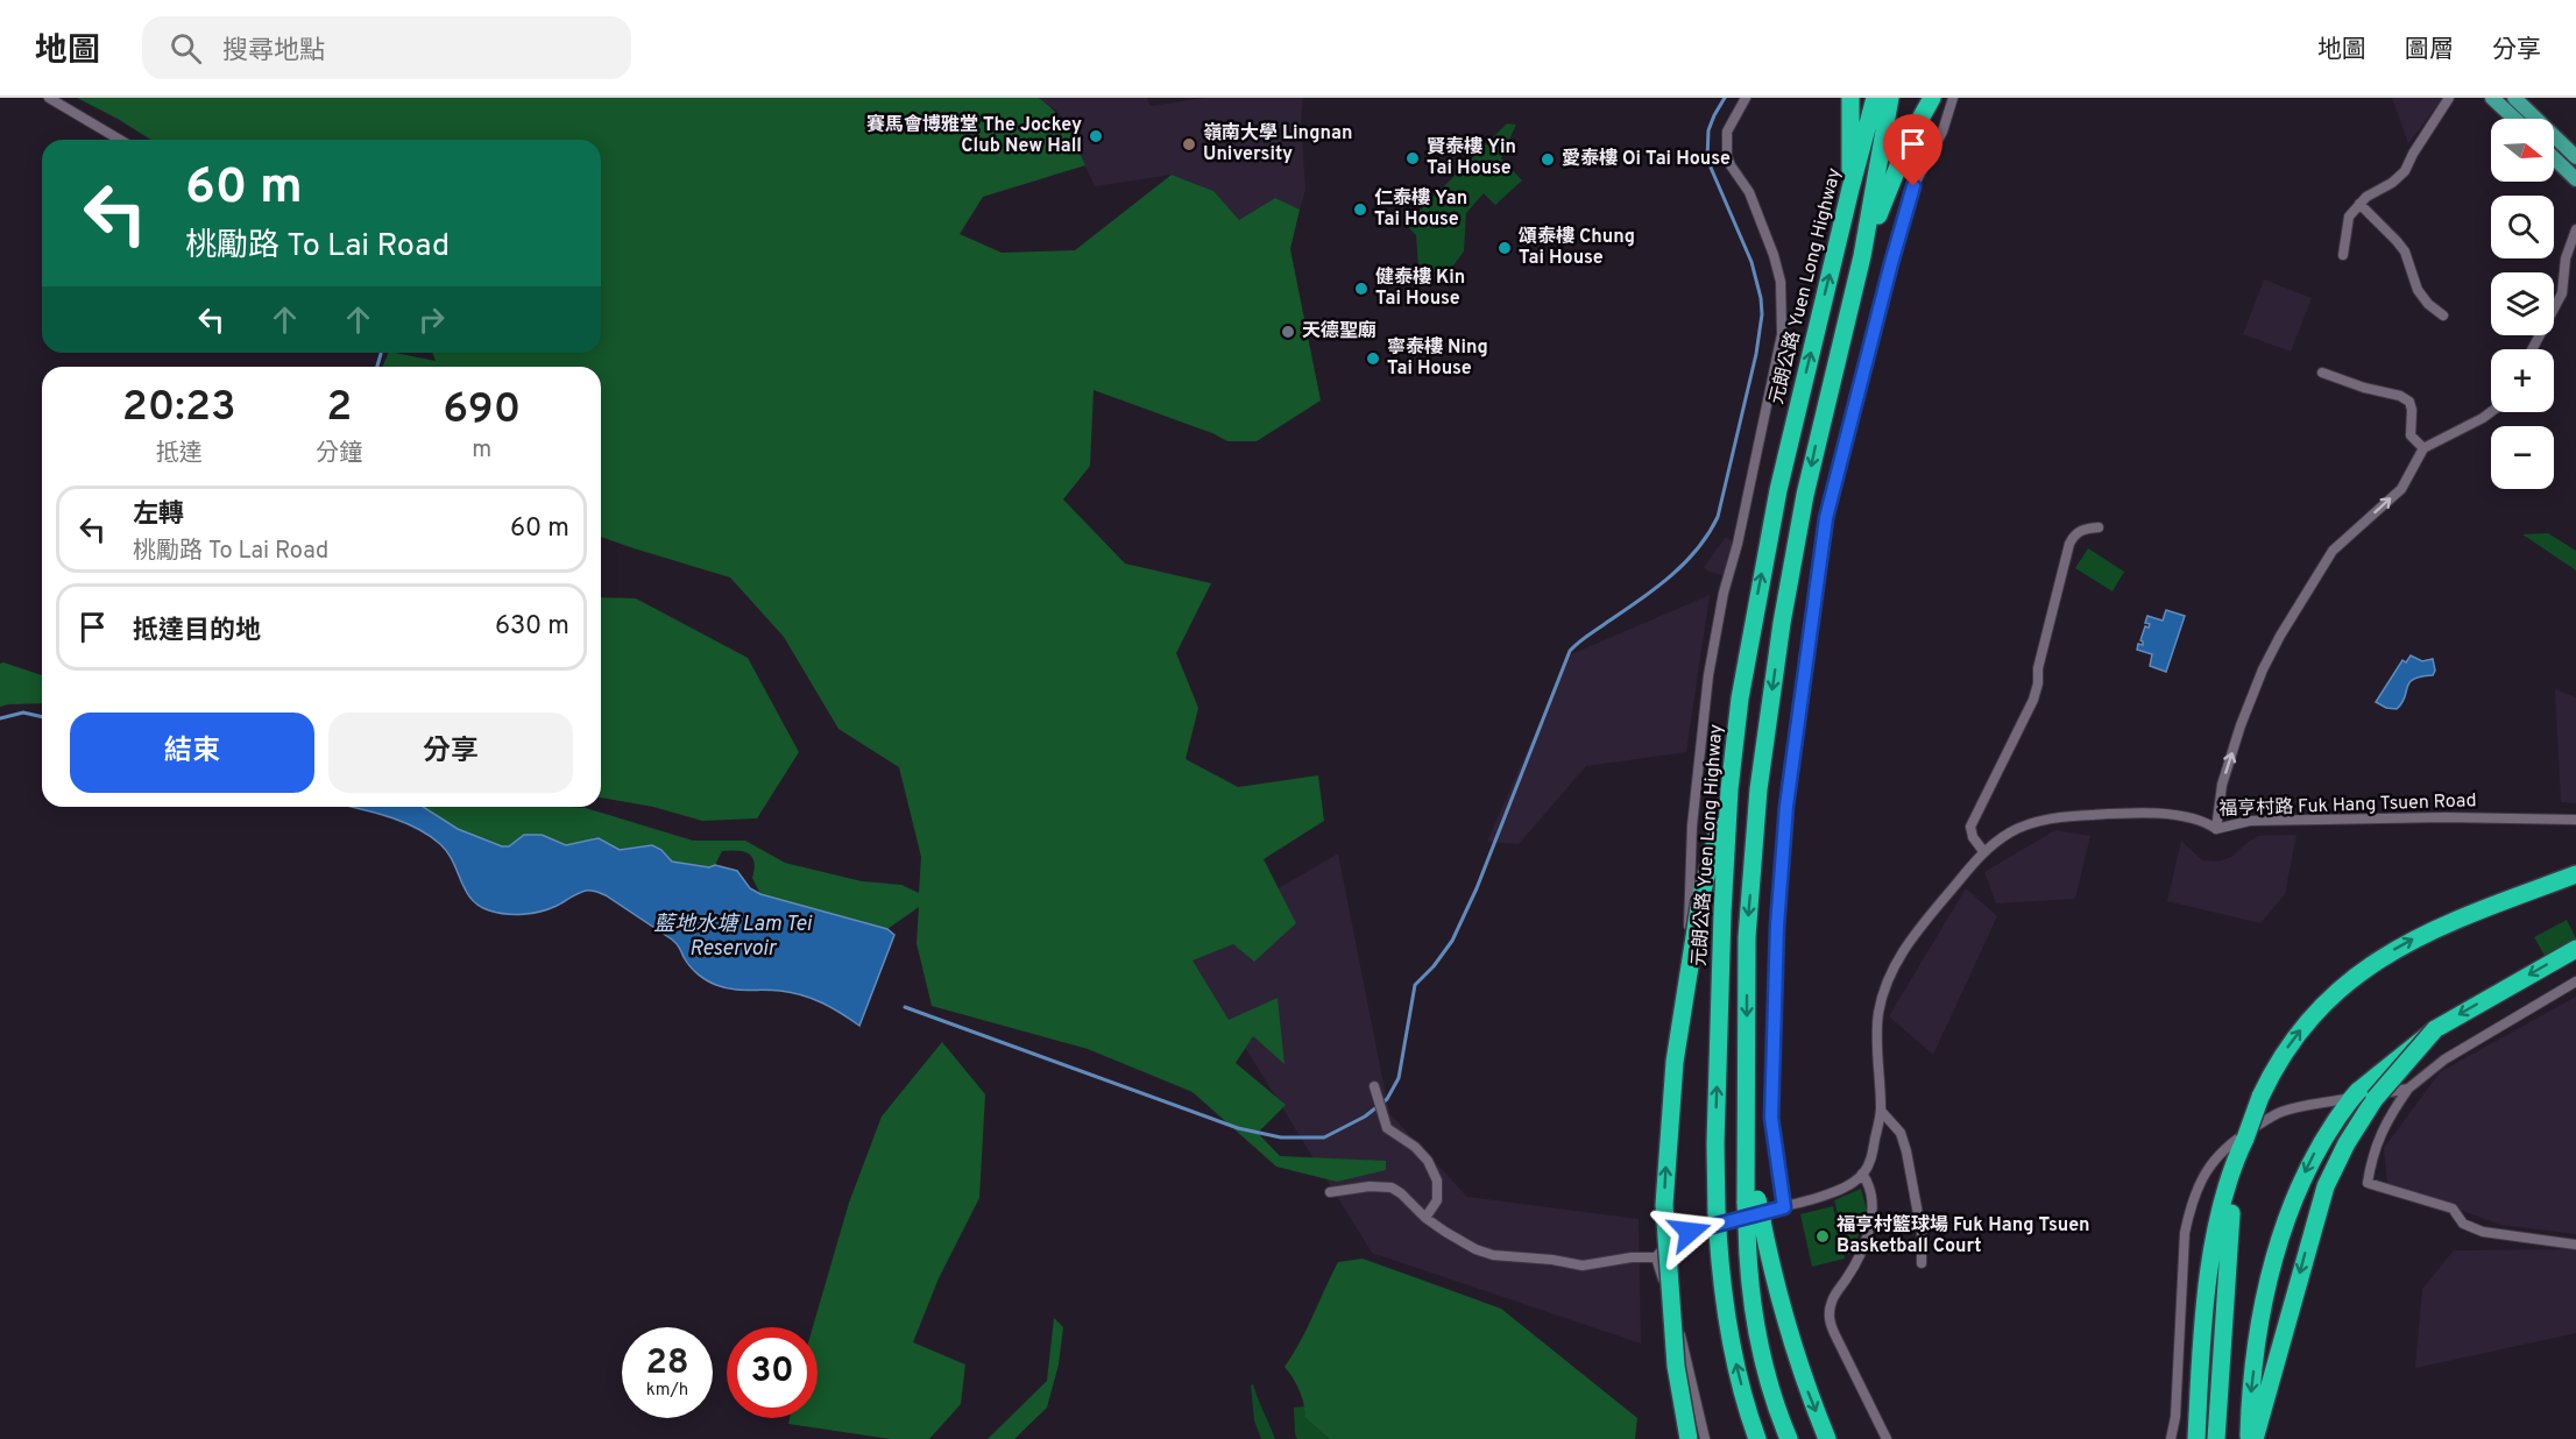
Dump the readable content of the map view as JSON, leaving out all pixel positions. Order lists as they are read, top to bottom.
{
  "streets": {
    "highway": ["元朗公路 Yuen Long Highway"],
    "street": ["福亨村路 Fuk Hang Tsuen Road"]
  },
  "water": ["藍地水塘 Lam Tei Reservoir"],
  "places": [
    "賽馬會博雅堂 The Jockey Club New Hall",
    "嶺南大學 Lingnan University",
    "賢泰樓 Yin Tai House",
    "愛泰樓 Oi Tai House",
    "仁泰樓 Yan Tai House",
    "頌泰樓 Chung Tai House",
    "健泰樓 Kin Tai House",
    "天德聖廟",
    "寧泰樓 Ning Tai House",
    "福亨村籃球場 Fuk Hang Tsuen Basketball Court"
  ],
  "north": "right",
  "page": {
    "header": "地圖",
    "search": "搜尋地點",
    "nav": ["地圖", "圖層", "分享"],
    "map_buttons": ["+", "−"],
    "turn": ["60 m", "桃勵路 To Lai Road"],
    "eta": [
      "20:23",
      "抵達",
      "2",
      "分鐘",
      "690",
      "m"
    ],
    "list": [
      {
        "name": "左轉",
        "note": "桃勵路 To Lai Road",
        "value": "60 m"
      },
      {
        "name": "抵達目的地",
        "value": "630 m"
      }
    ],
    "buttons": ["結束", "分享"],
    "speed": "28 km/h",
    "limit": "30"
  }
}
